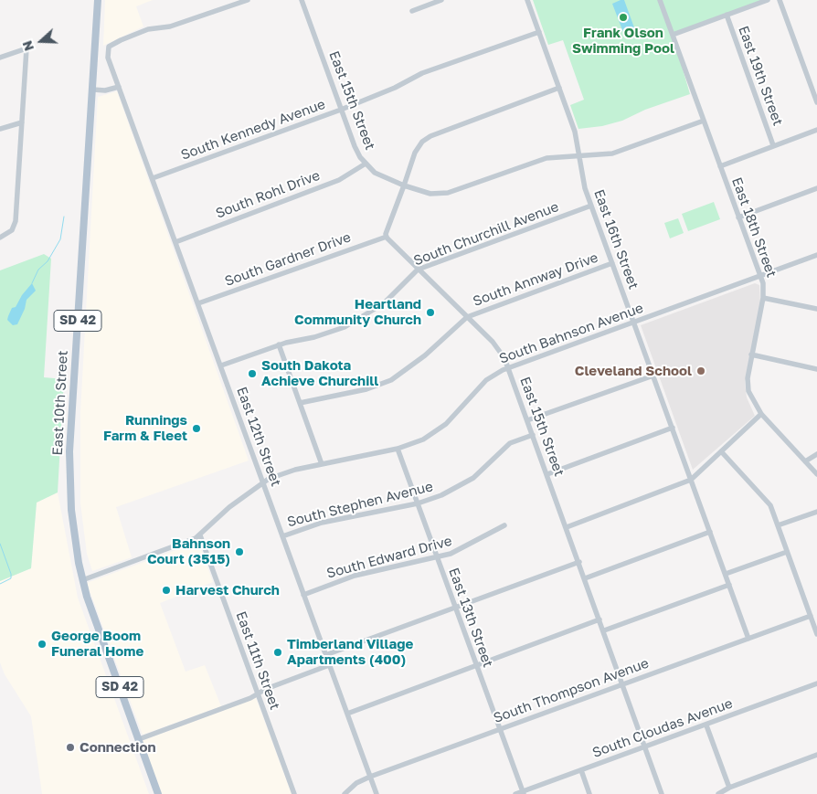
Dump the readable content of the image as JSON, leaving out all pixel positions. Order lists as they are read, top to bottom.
{
  "streets": {
    "main road": ["SD 42", "East 10th Street"],
    "street": [
      "East 19th Street",
      "East 15th Street",
      "South Kennedy Avenue",
      "South Rohl Drive",
      "East 18th Street",
      "South Churchill Avenue",
      "East 16th Street",
      "South Gardner Drive",
      "South Annway Drive",
      "South Bahnson Avenue",
      "East 12th Street",
      "South Stephen Avenue",
      "South Edward Drive",
      "East 13th Street",
      "East 11th Street",
      "South Thompson Avenue",
      "South Cloudas Avenue"
    ]
  },
  "crossings": [
    ["East 15th Street", "South Kennedy Avenue"],
    ["East 15th Street", "South Rohl Drive"],
    ["East 15th Street", "East 18th Street"],
    ["East 15th Street", "South Churchill Avenue"],
    ["East 15th Street", "East 16th Street"],
    ["East 15th Street", "South Gardner Drive"],
    ["East 15th Street", "South Annway Drive"],
    ["East 15th Street", "South Bahnson Avenue"],
    ["East 15th Street", "South Stephen Avenue"],
    ["East 15th Street", "South Thompson Avenue"],
    ["East 15th Street", "South Cloudas Avenue"],
    ["South Kennedy Avenue", "East 16th Street"],
    ["South Kennedy Avenue", "East 12th Street"],
    ["South Rohl Drive", "East 12th Street"],
    ["East 18th Street", "South Bahnson Avenue"],
    ["South Churchill Avenue", "East 16th Street"],
    ["South Churchill Avenue", "East 12th Street"],
    ["East 16th Street", "South Annway Drive"],
    ["East 16th Street", "South Bahnson Avenue"],
    ["East 16th Street", "South Thompson Avenue"],
    ["South Gardner Drive", "East 12th Street"],
    ["South Bahnson Avenue", "East 10th Street"],
    ["South Bahnson Avenue", "East 12th Street"],
    ["South Bahnson Avenue", "East 13th Street"],
    ["South Bahnson Avenue", "East 11th Street"],
    ["East 12th Street", "South Stephen Avenue"],
    ["East 12th Street", "South Edward Drive"],
    ["East 12th Street", "South Thompson Avenue"],
    ["South Stephen Avenue", "East 13th Street"],
    ["South Edward Drive", "East 13th Street"],
    ["East 13th Street", "South Thompson Avenue"],
    ["East 13th Street", "South Cloudas Avenue"]
  ],
  "places": [
    "Frank Olson Swimming Pool",
    "Heartland Community Church",
    "Cleveland School",
    "South Dakota Achieve Churchill",
    "Runnings Farm & Fleet",
    "Bahnson Court (3515)",
    "Harvest Church",
    "George Boom Funeral Home",
    "Timberland Village Apartments (400)",
    "Connection"
  ],
  "north": "left"
}
